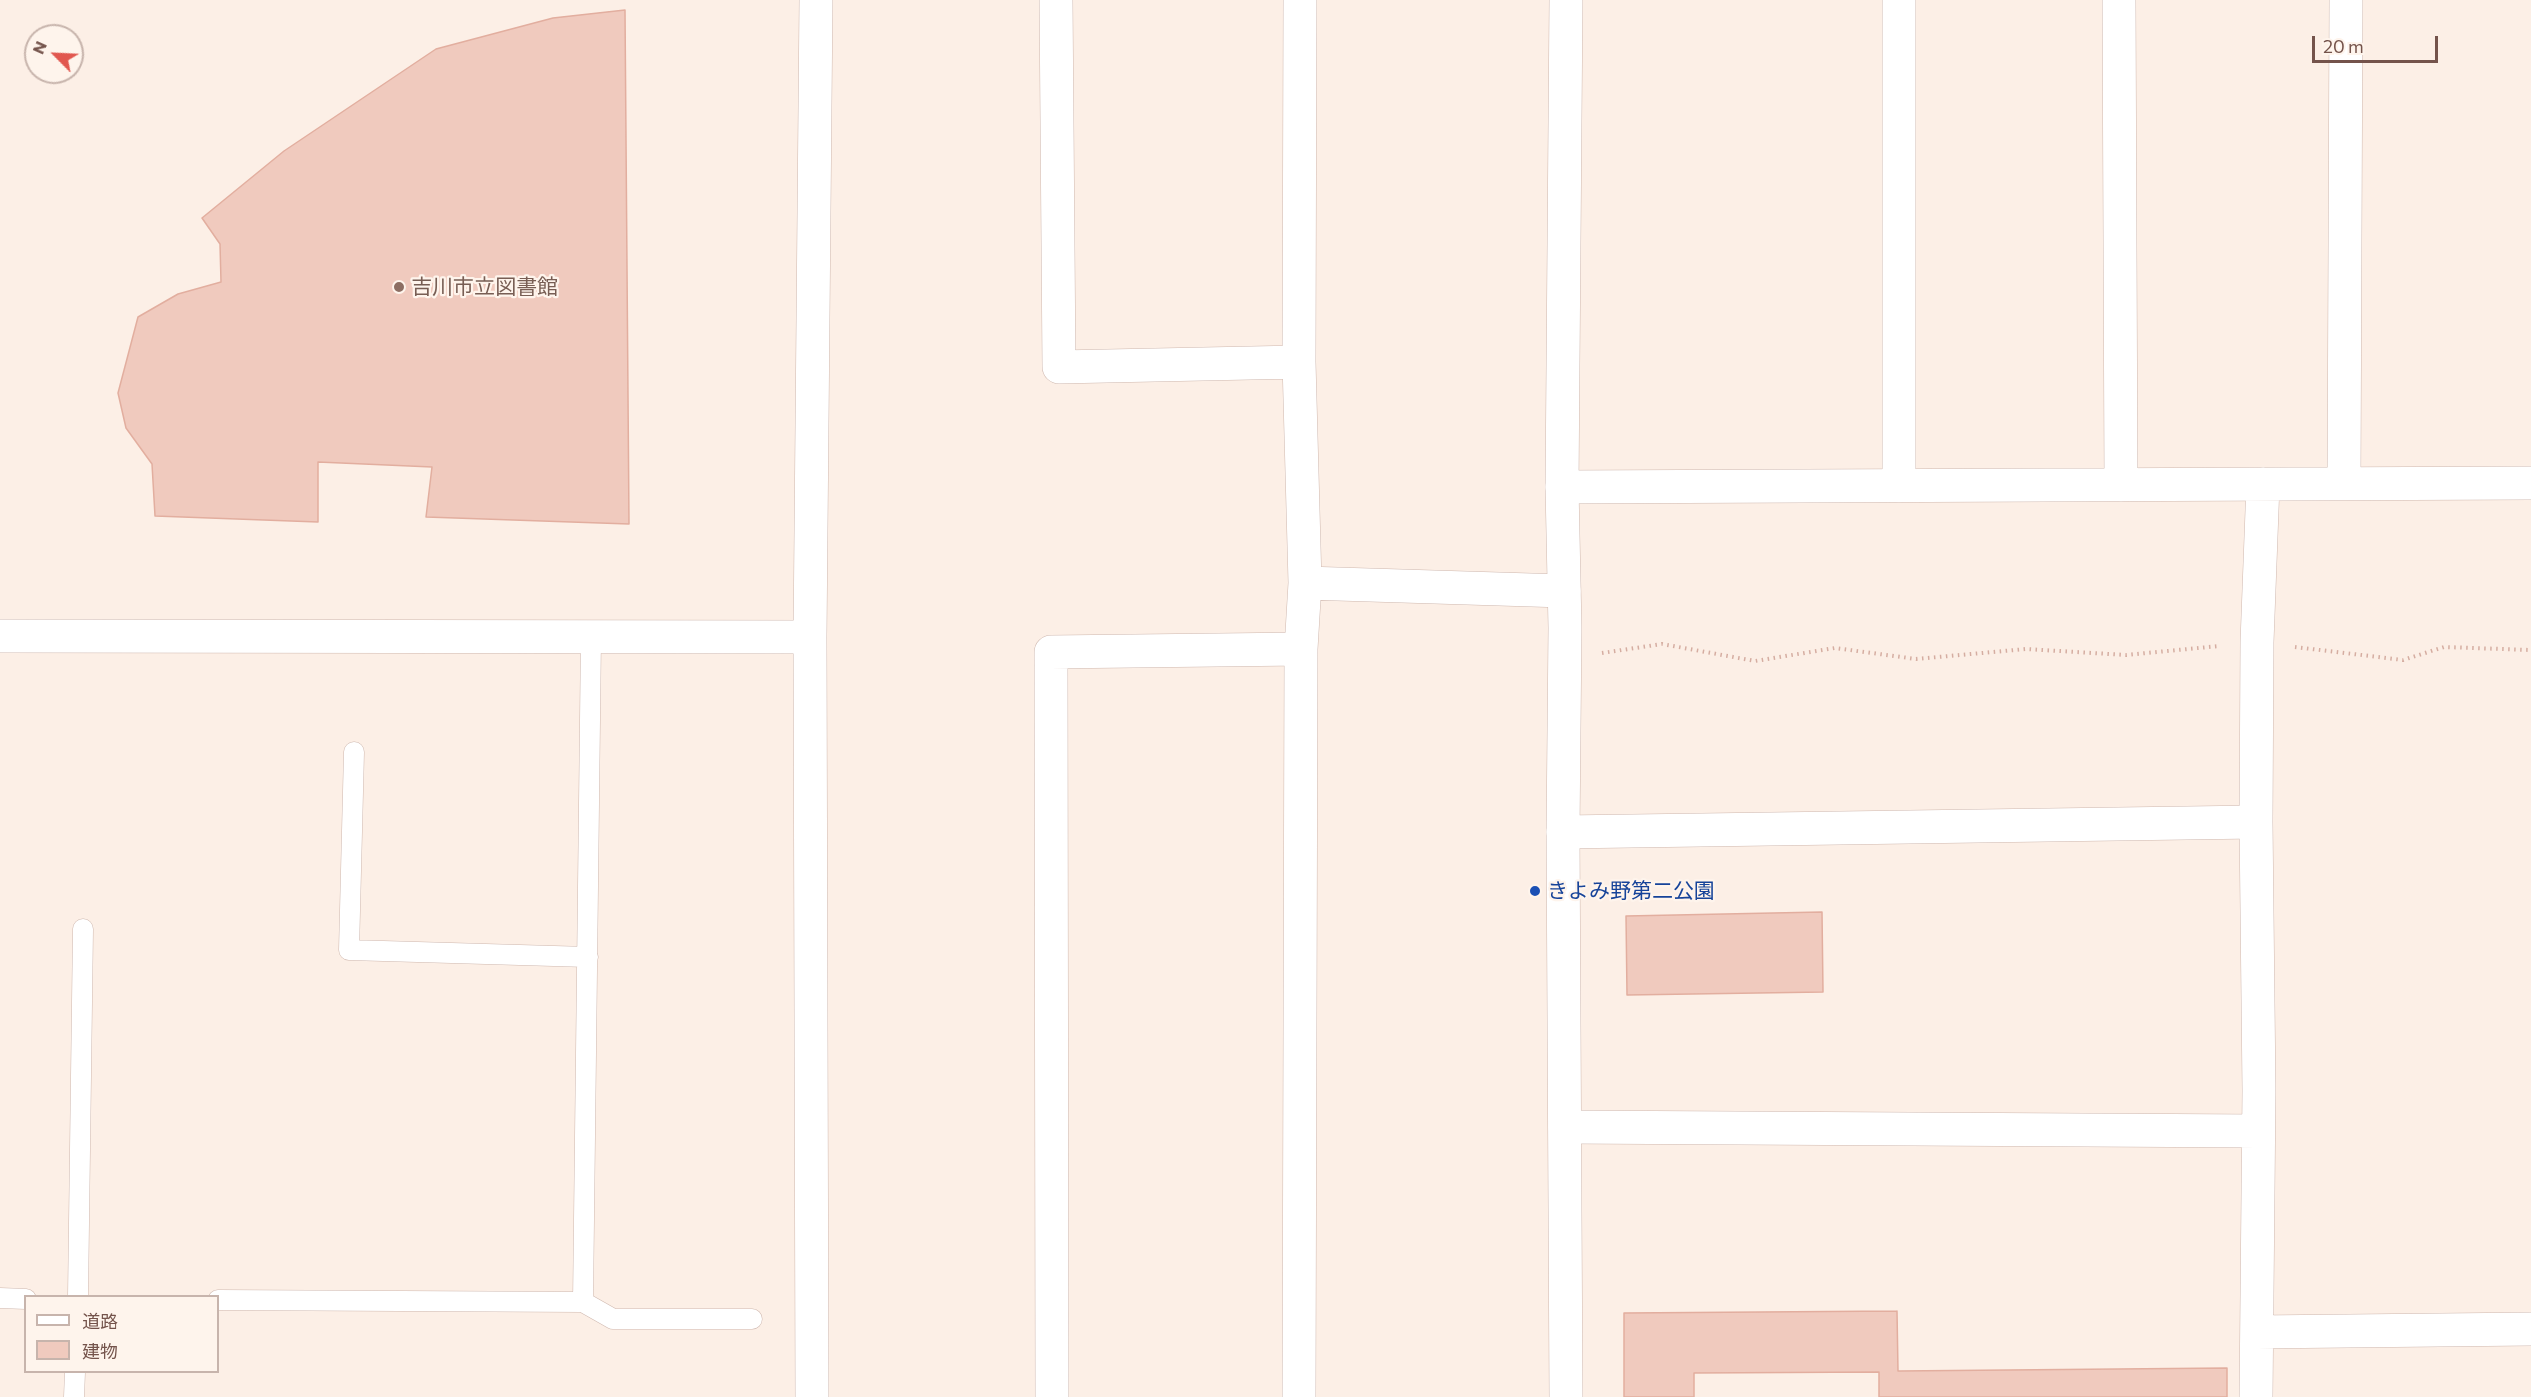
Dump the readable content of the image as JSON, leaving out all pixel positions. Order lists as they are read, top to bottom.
{
  "places": ["吉川市立図書館", "きよみ野第二公園"],
  "legend": ["道路", "建物"],
  "scale_bar": "20 m",
  "north": "top left"
}
